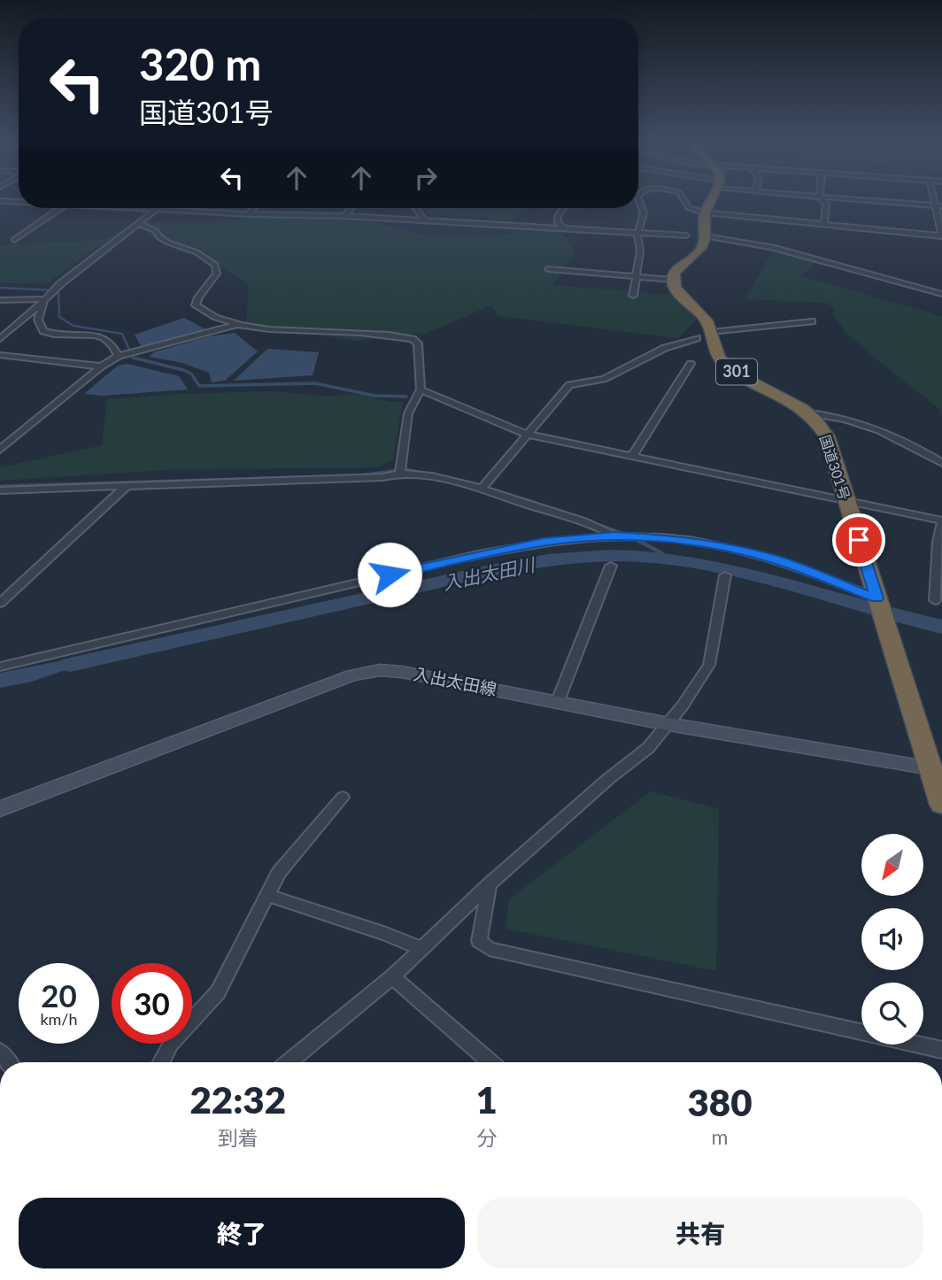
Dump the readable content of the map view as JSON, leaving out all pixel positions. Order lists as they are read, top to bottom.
{
  "streets": {
    "highway": ["301", "国道301号"],
    "main road": ["入出太田線"]
  },
  "crossings": [
    ["国道301号", "入出太田線"]
  ],
  "water": ["入出太田川"],
  "north": "bottom left",
  "page": {
    "turn": ["320 m", "国道301号"],
    "speed": "20 km/h",
    "limit": "30",
    "eta": [
      "22:32",
      "到着",
      "1",
      "分",
      "380",
      "m"
    ],
    "buttons": ["終了", "共有"]
  }
}
